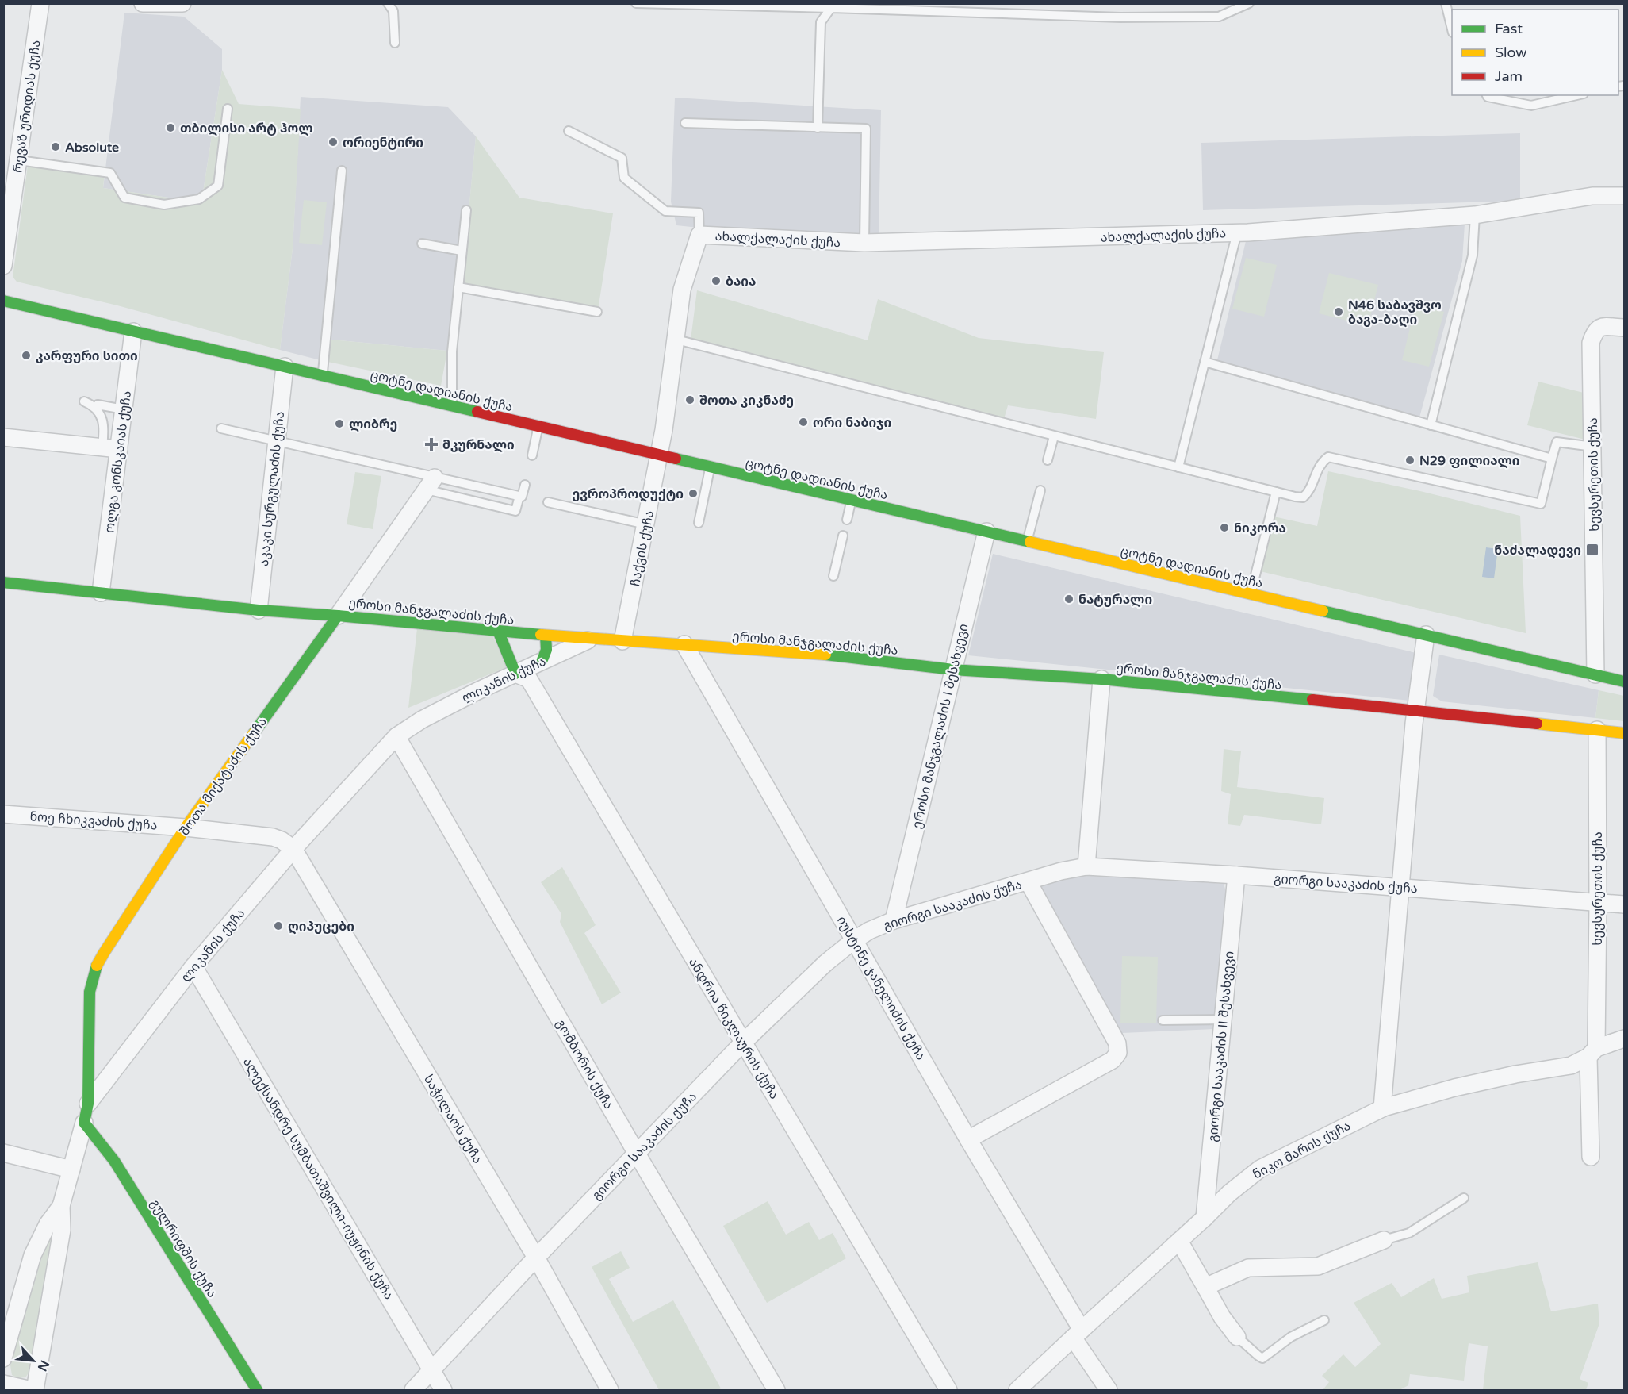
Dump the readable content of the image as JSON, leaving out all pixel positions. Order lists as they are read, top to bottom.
{
  "streets": {
    "street": [
      "რევაზ ურიდიას ქუჩა",
      "ახალქალაქის ქუჩა",
      "ცოტნე დადიანის ქუჩა",
      "ოლგა კონსკაიას ქუჩა",
      "ხევსურეთის ქუჩა",
      "აკაკი სურგულაძის ქუჩა",
      "ჩაქვის ქუჩა",
      "ეროსი მანჯგალაძის ქუჩა",
      "ლიკანის ქუჩა",
      "ეროსი მანჯგალაძის I შესახვევი",
      "შოთა მიქატაძის ქუჩა",
      "ნოე ჩხიკვაძის ქუჩა",
      "გიორგი სააკაძის ქუჩა",
      "იუსტინე ჯანელიძის ქუჩა",
      "ანდრია წიკლაურის ქუჩა",
      "გიორგი სააკაძის II შესახვევი",
      "გომბორის ქუჩა",
      "საჭილაოს ქუჩა",
      "ნიკო მარის ქუჩა",
      "ალექსანდრე სუმბათაშვილი-იუჟინის ქუჩა",
      "გულრიფშის ქუჩა"
    ]
  },
  "crossings": [
    ["ახალქალაქის ქუჩა", "ჩაქვის ქუჩა"],
    ["ცოტნე დადიანის ქუჩა", "ოლგა კონსკაიას ქუჩა"],
    ["ცოტნე დადიანის ქუჩა", "ხევსურეთის ქუჩა"],
    ["ცოტნე დადიანის ქუჩა", "აკაკი სურგულაძის ქუჩა"],
    ["ცოტნე დადიანის ქუჩა", "ჩაქვის ქუჩა"],
    ["ცოტნე დადიანის ქუჩა", "ეროსი მანჯგალაძის I შესახვევი"],
    ["ოლგა კონსკაიას ქუჩა", "ეროსი მანჯგალაძის ქუჩა"],
    ["ხევსურეთის ქუჩა", "ეროსი მანჯგალაძის ქუჩა"],
    ["ხევსურეთის ქუჩა", "გიორგი სააკაძის ქუჩა"],
    ["ხევსურეთის ქუჩა", "ნიკო მარის ქუჩა"],
    ["აკაკი სურგულაძის ქუჩა", "ეროსი მანჯგალაძის ქუჩა"],
    ["ჩაქვის ქუჩა", "ეროსი მანჯგალაძის ქუჩა"],
    ["ეროსი მანჯგალაძის ქუჩა", "ლიკანის ქუჩა"],
    ["ეროსი მანჯგალაძის ქუჩა", "ეროსი მანჯგალაძის I შესახვევი"],
    ["ეროსი მანჯგალაძის ქუჩა", "შოთა მიქატაძის ქუჩა"],
    ["ეროსი მანჯგალაძის ქუჩა", "იუსტინე ჯანელიძის ქუჩა"],
    ["ლიკანის ქუჩა", "შოთა მიქატაძის ქუჩა"],
    ["ლიკანის ქუჩა", "ნოე ჩხიკვაძის ქუჩა"],
    ["ლიკანის ქუჩა", "ანდრია წიკლაურის ქუჩა"],
    ["ლიკანის ქუჩა", "გომბორის ქუჩა"],
    ["ლიკანის ქუჩა", "საჭილაოს ქუჩა"],
    ["ლიკანის ქუჩა", "ალექსანდრე სუმბათაშვილი-იუჟინის ქუჩა"],
    ["ლიკანის ქუჩა", "გულრიფშის ქუჩა"],
    ["ეროსი მანჯგალაძის I შესახვევი", "გიორგი სააკაძის ქუჩა"],
    ["შოთა მიქატაძის ქუჩა", "ნოე ჩხიკვაძის ქუჩა"],
    ["ნოე ჩხიკვაძის ქუჩა", "საჭილაოს ქუჩა"],
    ["გიორგი სააკაძის ქუჩა", "იუსტინე ჯანელიძის ქუჩა"],
    ["გიორგი სააკაძის ქუჩა", "ანდრია წიკლაურის ქუჩა"],
    ["გიორგი სააკაძის ქუჩა", "გიორგი სააკაძის II შესახვევი"],
    ["გიორგი სააკაძის ქუჩა", "გომბორის ქუჩა"],
    ["გიორგი სააკაძის ქუჩა", "საჭილაოს ქუჩა"],
    ["გიორგი სააკაძის ქუჩა", "ალექსანდრე სუმბათაშვილი-იუჟინის ქუჩა"],
    ["იუსტინე ჯანელიძის ქუჩა", "ნიკო მარის ქუჩა"],
    ["გიორგი სააკაძის II შესახვევი", "ნიკო მარის ქუჩა"]
  ],
  "places": {
    "other": [
      "თბილისი არტ ჰოლ",
      "ორიენტირი",
      "Absolute",
      "ბაია",
      "N46 საბავშვო ბაგა-ბაღი",
      "კარფური სითი",
      "შოთა კიკნაძე",
      "ორი ნაბიჯი",
      "ლიბრე",
      "N29 ფილიალი",
      "ევროპროდუქტი",
      "ნიკორა",
      "ნატურალი",
      "ღიპუცები"
    ],
    "health": ["მკურნალი"],
    "transit": ["ნაძალადევი"]
  },
  "legend": ["Fast", "Slow", "Jam"],
  "north": "bottom right"
}
